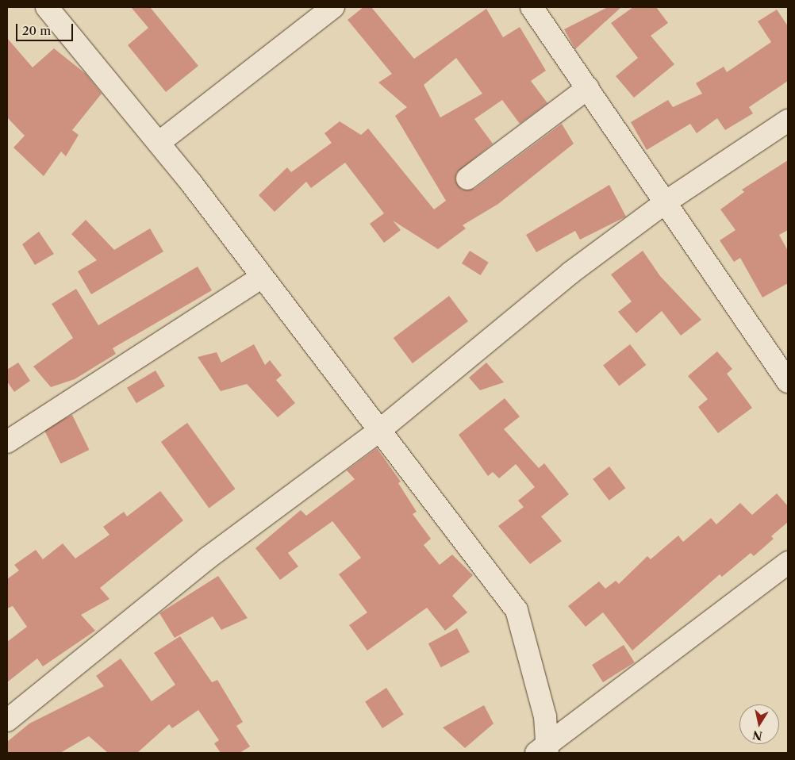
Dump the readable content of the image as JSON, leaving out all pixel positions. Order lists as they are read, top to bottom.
{
  "scale_bar": "20 m",
  "north": "bottom"
}
